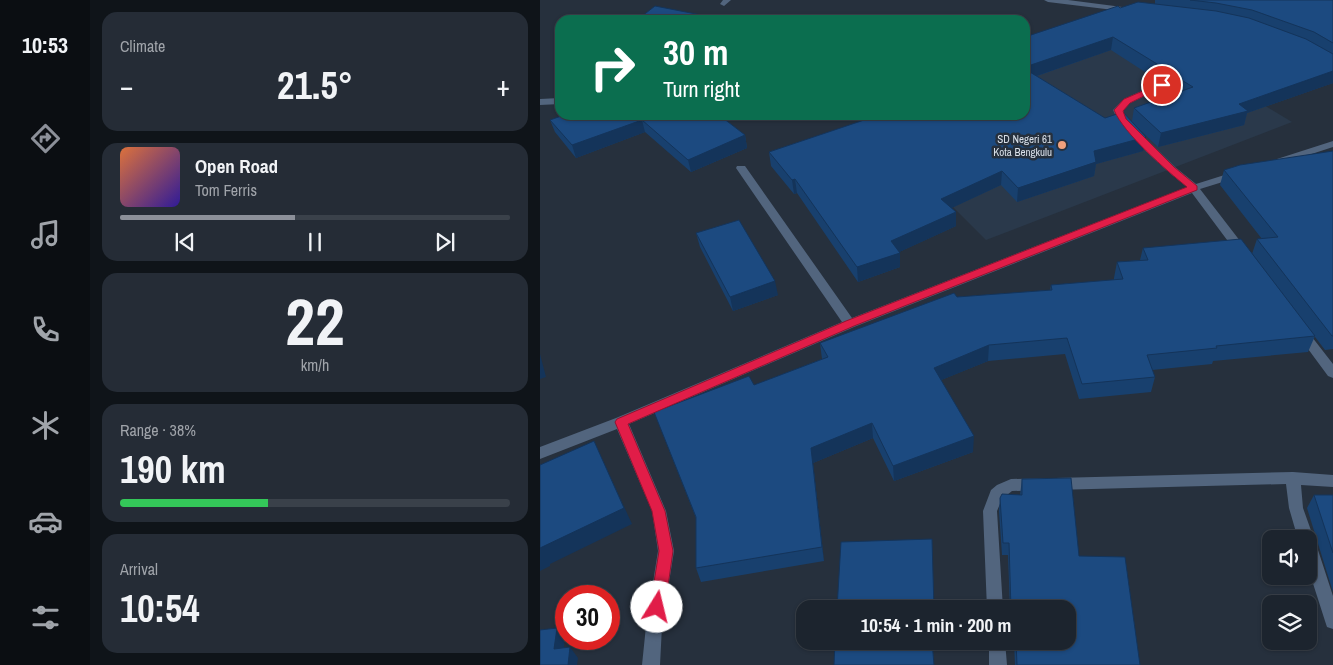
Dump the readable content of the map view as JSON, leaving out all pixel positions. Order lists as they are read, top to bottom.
{
  "places": ["SD Negeri 61 Kota Bengkulu"],
  "page": {
    "tabs": "10:53",
    "tile": [
      "Climate",
      ["22", "km/h"],
      ["Range · 38%", "190 km"],
      ["Arrival", "10:54"]
    ],
    "turn": ["30 m", "Turn right"],
    "heat": ["−", "21.5°", "+"],
    "song": ["Open Road", "Tom Ferris"],
    "limit": "30",
    "trip": "10:54 · 1 min · 200 m"
  }
}
